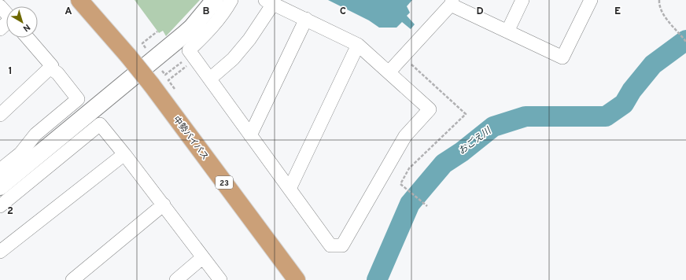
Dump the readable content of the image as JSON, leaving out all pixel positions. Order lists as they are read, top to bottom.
{
  "streets": {
    "highway": ["中勢バイパス", "23"]
  },
  "water": ["おごえ川"],
  "north": "bottom right",
  "grid": {
    "columns": [
      "A",
      "B",
      "C",
      "D",
      "E"
    ],
    "rows": ["1", "2"]
  }
}
